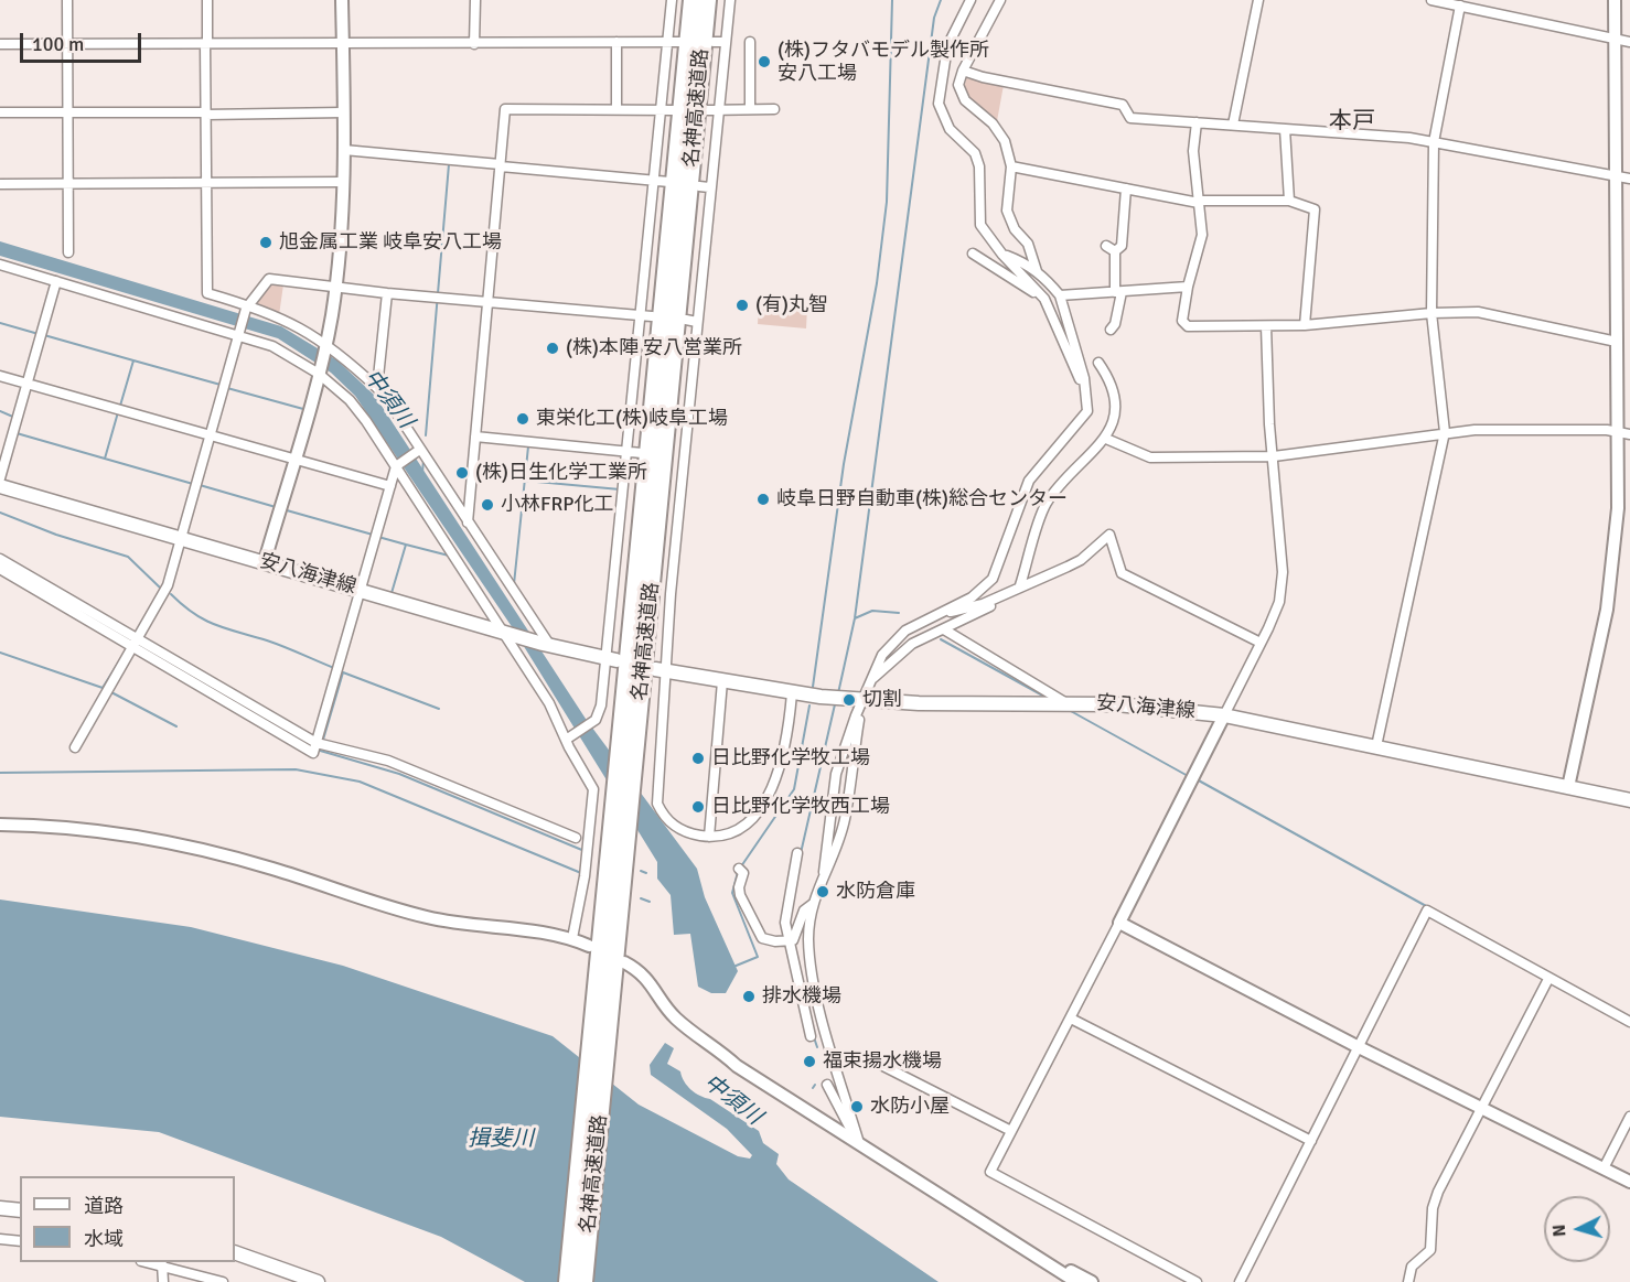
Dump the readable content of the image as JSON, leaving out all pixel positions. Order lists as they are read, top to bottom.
{
  "streets": {
    "highway": ["名神高速道路"],
    "main road": ["安八海津線"]
  },
  "districts": ["本戸"],
  "water": ["中須川", "揖斐川"],
  "places": [
    "(株)フタバモデル製作所 安八工場",
    "旭金属工業 岐阜安八工場",
    "(有)丸智",
    "(株)本陣 安八営業所",
    "東栄化工(株)岐阜工場",
    "(株)日生化学工業所",
    "岐阜日野自動車(株)総合センター",
    "小林FRP化工",
    "切割",
    "日比野化学牧工場",
    "日比野化学牧西工場",
    "水防倉庫",
    "排水機場",
    "福束揚水機場",
    "水防小屋"
  ],
  "legend": ["道路", "水域"],
  "scale_bar": "100 m",
  "north": "left"
}
